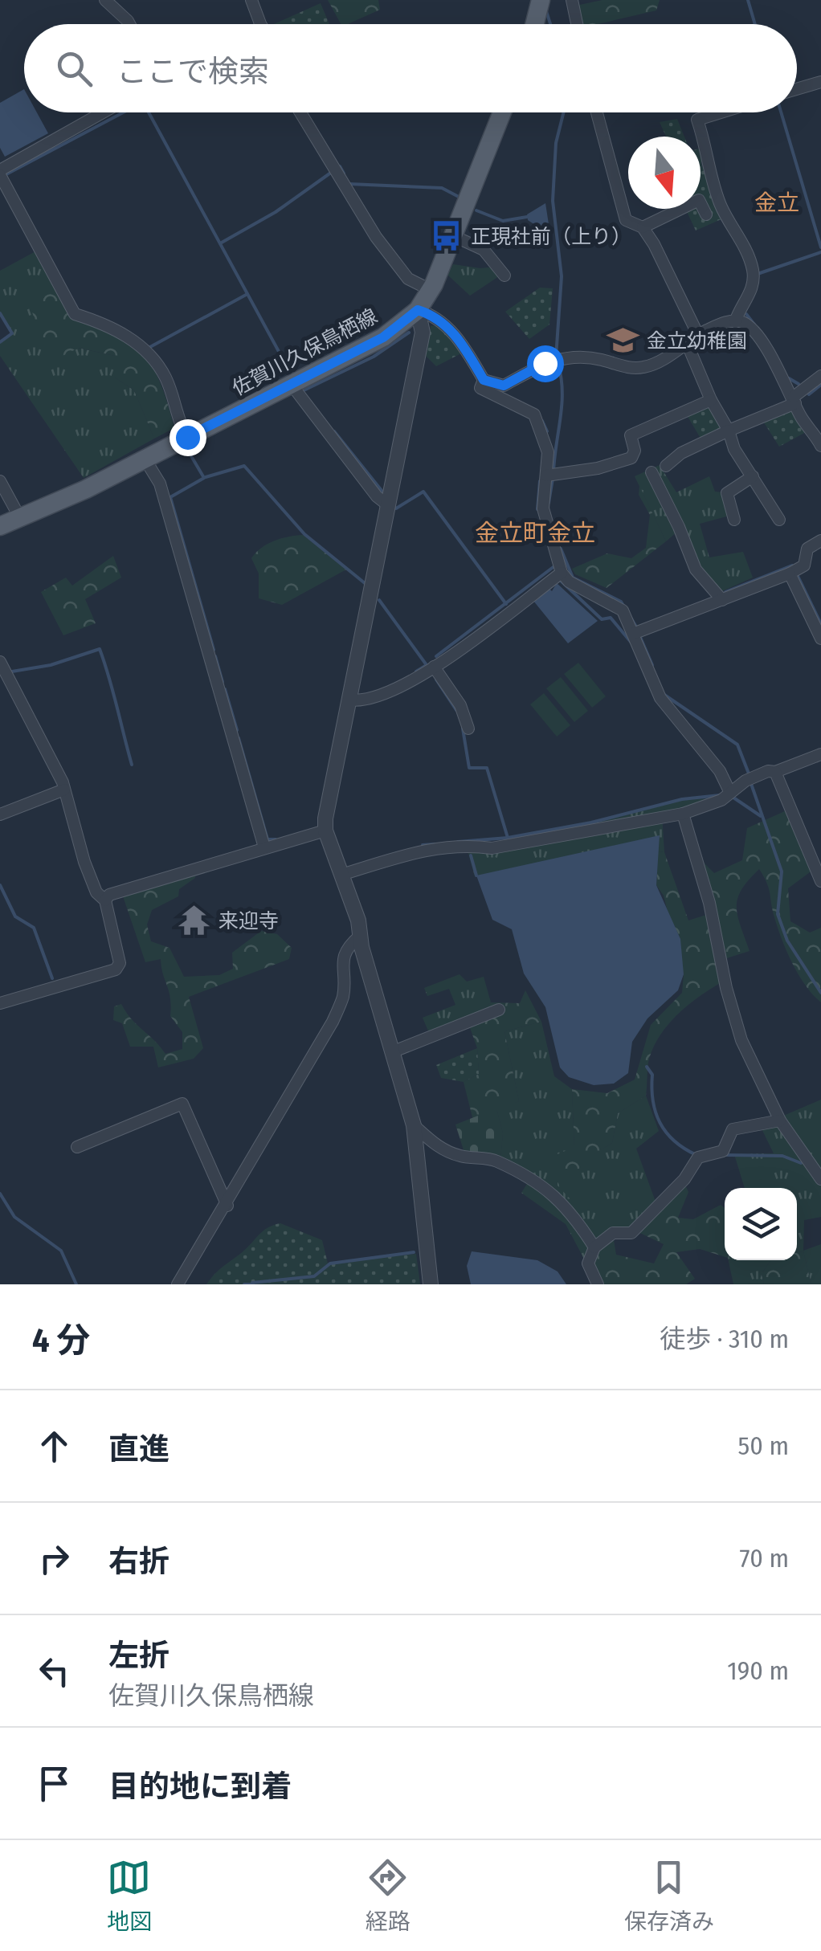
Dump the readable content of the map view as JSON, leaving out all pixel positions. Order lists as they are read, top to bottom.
{
  "streets": {
    "main road": ["佐賀川久保鳥栖線"]
  },
  "districts": ["金立", "金立町金立"],
  "places": {
    "bus stop": ["正現社前（上り）"],
    "school or university": ["金立幼稚園"],
    "temple": ["来迎寺"]
  },
  "north": "bottom",
  "page": {
    "search": "ここで検索",
    "heading": ["4 分", "徒歩 · 310 m"],
    "list": [
      ["直進", "50 m"],
      ["右折", "70 m"],
      ["左折", "佐賀川久保鳥栖線", "190 m"],
      "目的地に到着"
    ],
    "nav": ["地図", "経路", "保存済み"]
  }
}
